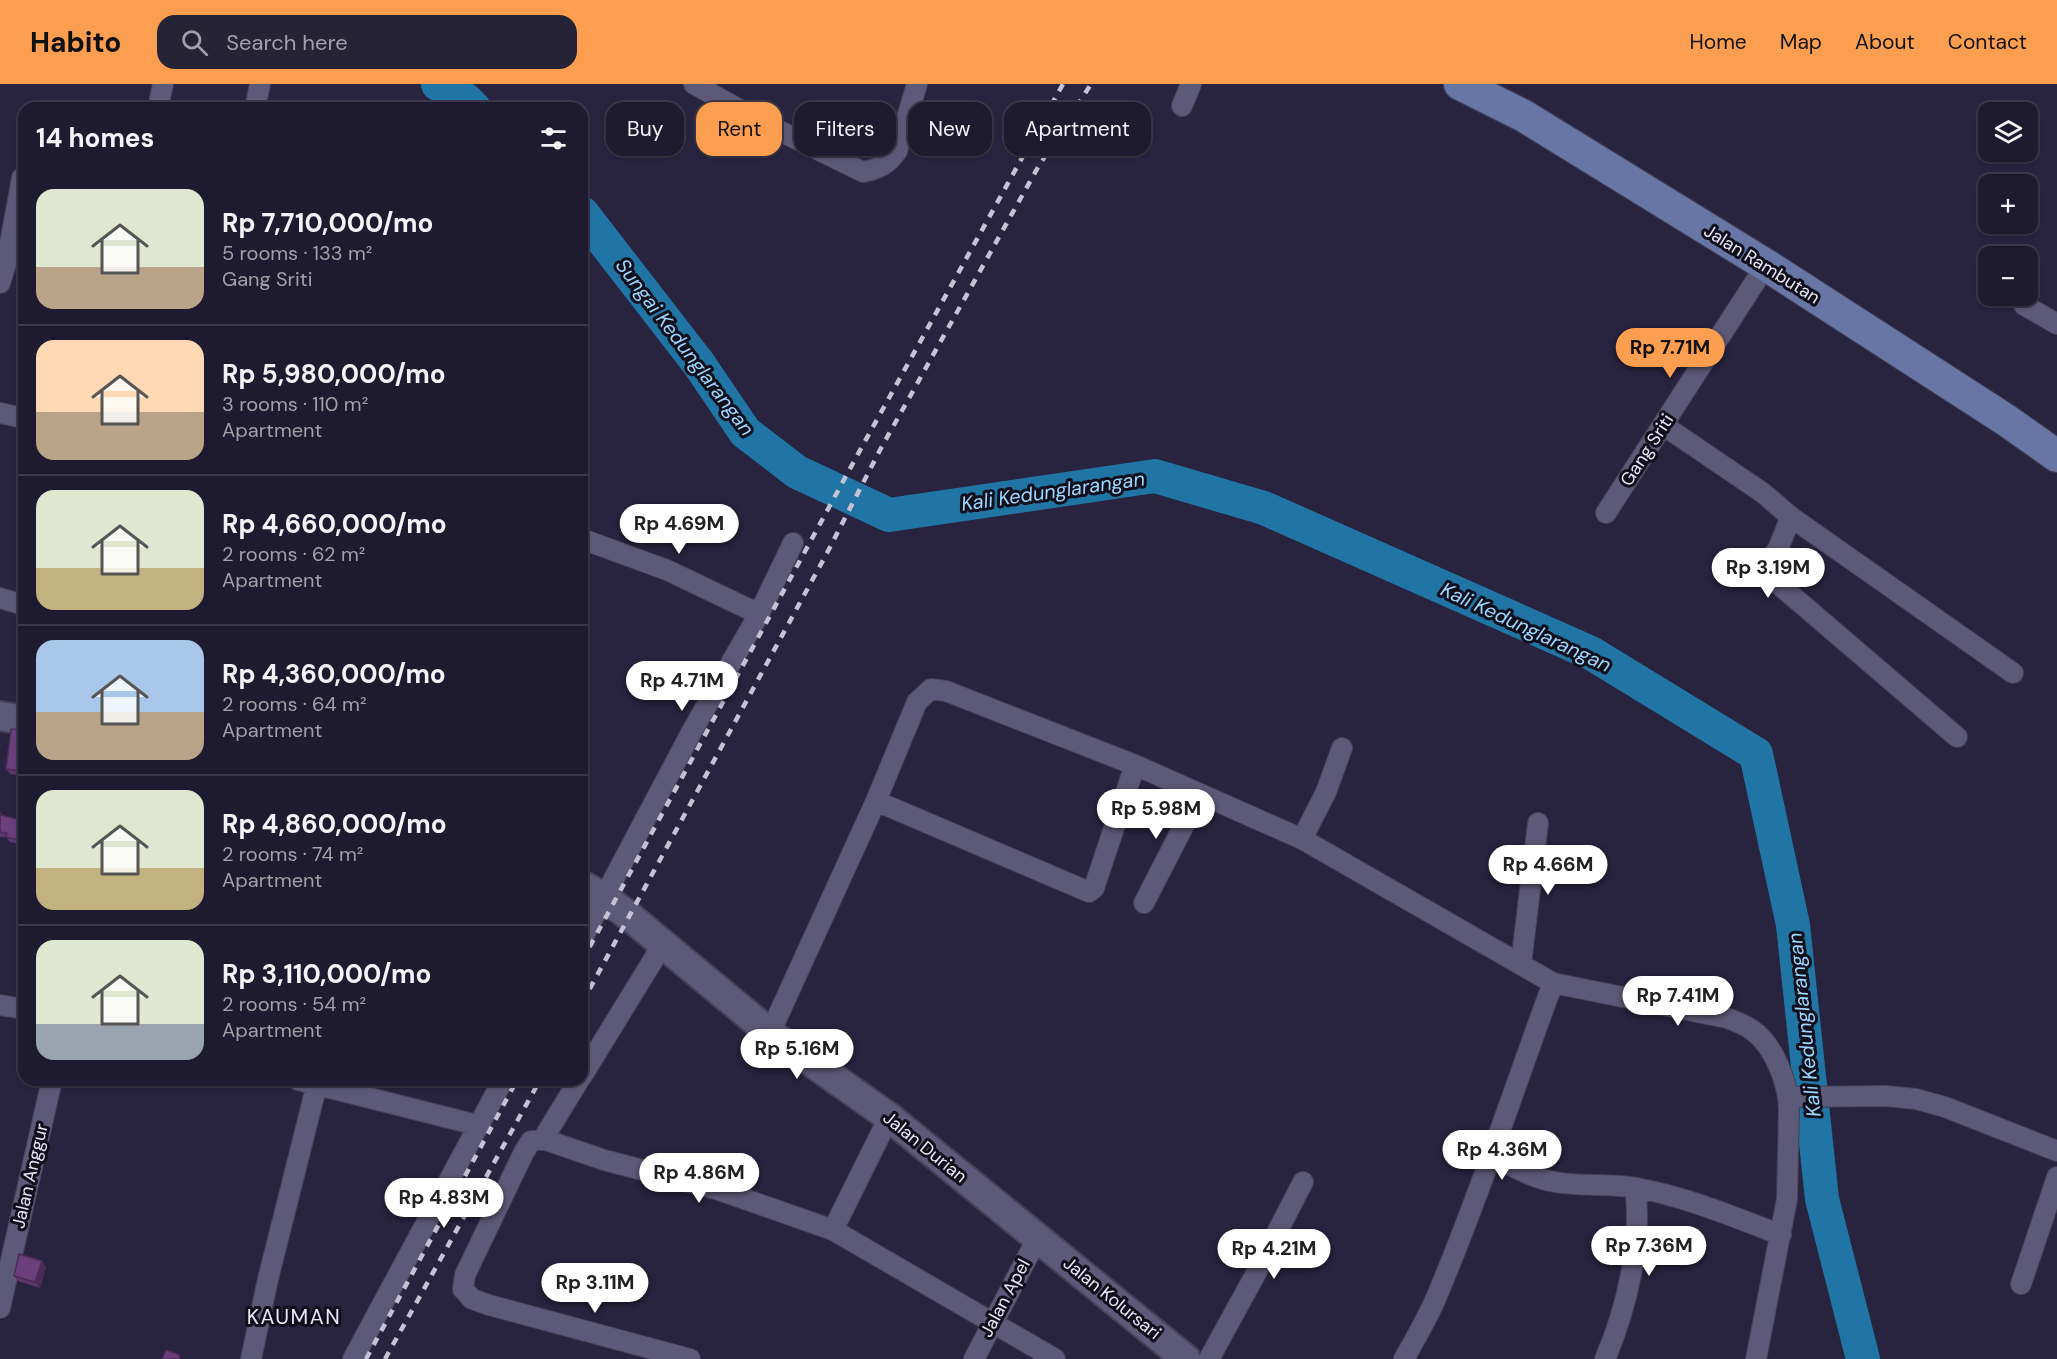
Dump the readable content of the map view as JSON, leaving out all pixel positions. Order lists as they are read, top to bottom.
{
  "streets": {
    "main road": ["Jalan Rambutan"],
    "street": [
      "Gang Sriti",
      "Jalan Durian",
      "Jalan Anggur",
      "Jalan Apel",
      "Jalan Kolursari"
    ]
  },
  "crossings": [
    ["Jalan Rambutan", "Gang Sriti"],
    ["Jalan Durian", "Jalan Apel"],
    ["Jalan Durian", "Jalan Kolursari"],
    ["Jalan Apel", "Jalan Kolursari"]
  ],
  "districts": ["KAUMAN"],
  "water": ["Sungai Kedunglarangan", "Kali Kedunglarangan"],
  "page": {
    "header": "Habito",
    "search": "Search here",
    "nav": [
      "Home",
      "Map",
      "About",
      "Contact"
    ],
    "map_buttons": ["+", "−"],
    "chip": [
      "Buy",
      "Rent",
      "Filters",
      "New",
      "Apartment"
    ],
    "heading": "14 homes",
    "list": [
      {
        "name": "Rp 7,710,000/mo",
        "note": "5 rooms · 133 m² · Gang Sriti"
      },
      {
        "name": "Rp 5,980,000/mo",
        "note": "3 rooms · 110 m² · Apartment"
      },
      {
        "name": "Rp 4,660,000/mo",
        "note": "2 rooms · 62 m² · Apartment"
      },
      {
        "name": "Rp 4,360,000/mo",
        "note": "2 rooms · 64 m² · Apartment"
      },
      {
        "name": "Rp 4,860,000/mo",
        "note": "2 rooms · 74 m² · Apartment"
      },
      {
        "name": "Rp 3,110,000/mo",
        "note": "2 rooms · 54 m² · Apartment"
      }
    ],
    "price": [
      "Rp 7.71M",
      "Rp 4.69M",
      "Rp 3.19M",
      "Rp 4.71M",
      "Rp 5.98M",
      "Rp 4.66M",
      "Rp 7.41M",
      "Rp 5.16M",
      "Rp 4.36M",
      "Rp 4.86M",
      "Rp 4.83M",
      "Rp 7.36M",
      "Rp 4.21M",
      "Rp 3.11M"
    ]
  }
}
